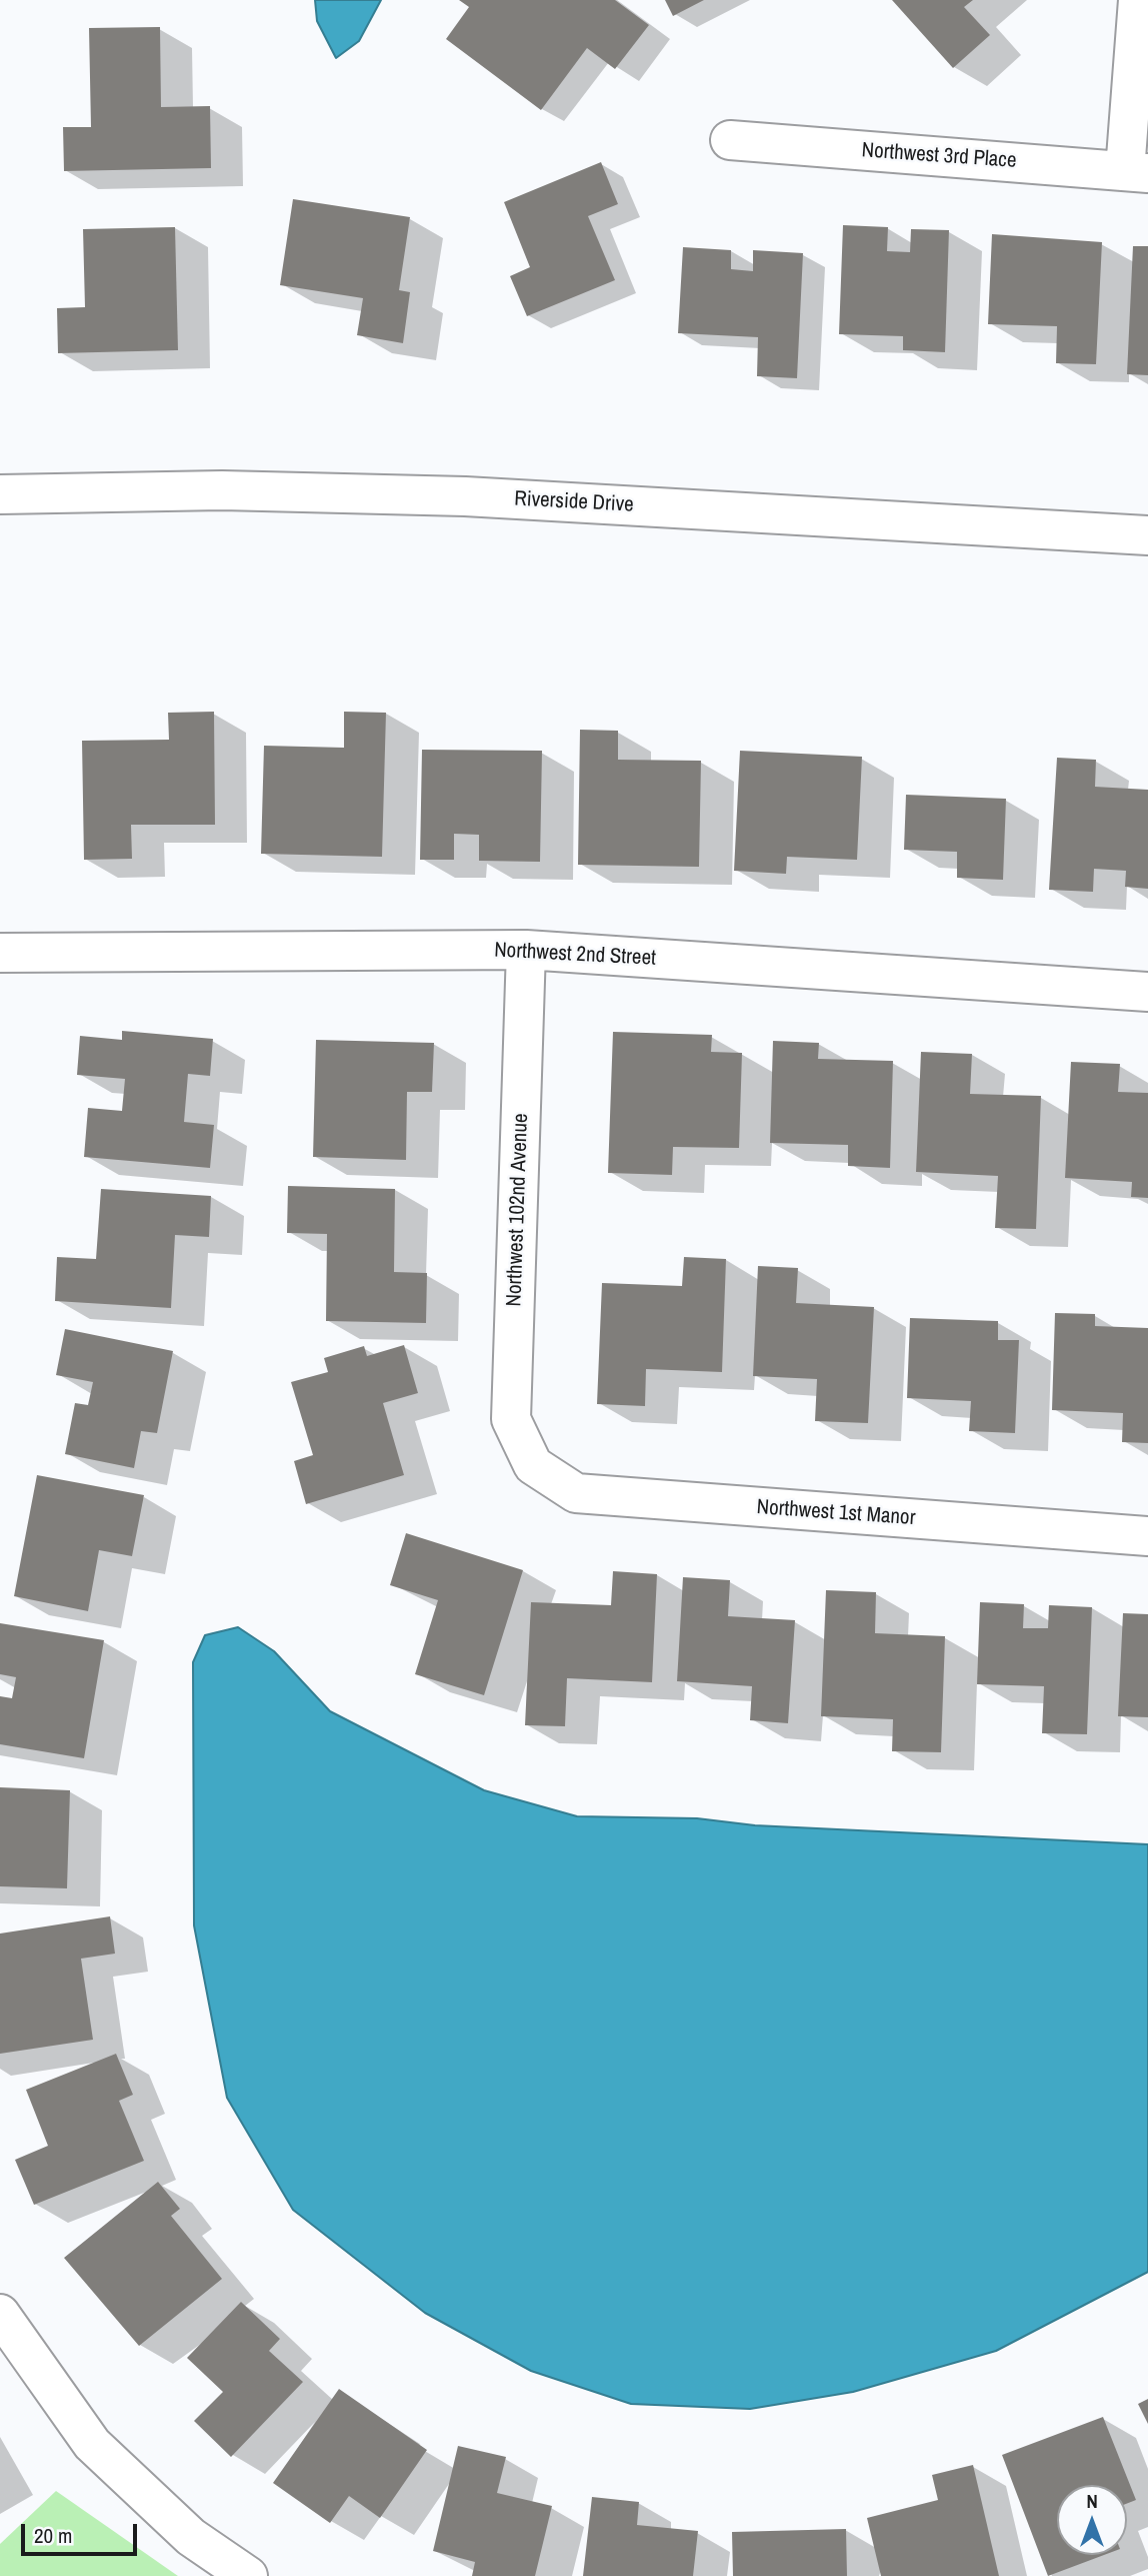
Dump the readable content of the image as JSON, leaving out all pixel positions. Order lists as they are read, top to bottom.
{
  "streets": {
    "street": [
      "Northwest 3rd Place",
      "Riverside Drive",
      "Northwest 2nd Street",
      "Northwest 102nd Avenue",
      "Northwest 1st Manor"
    ]
  },
  "crossings": [
    ["Northwest 2nd Street", "Northwest 102nd Avenue"],
    ["Northwest 102nd Avenue", "Northwest 1st Manor"]
  ],
  "scale_bar": "20 m",
  "north": "top"
}
